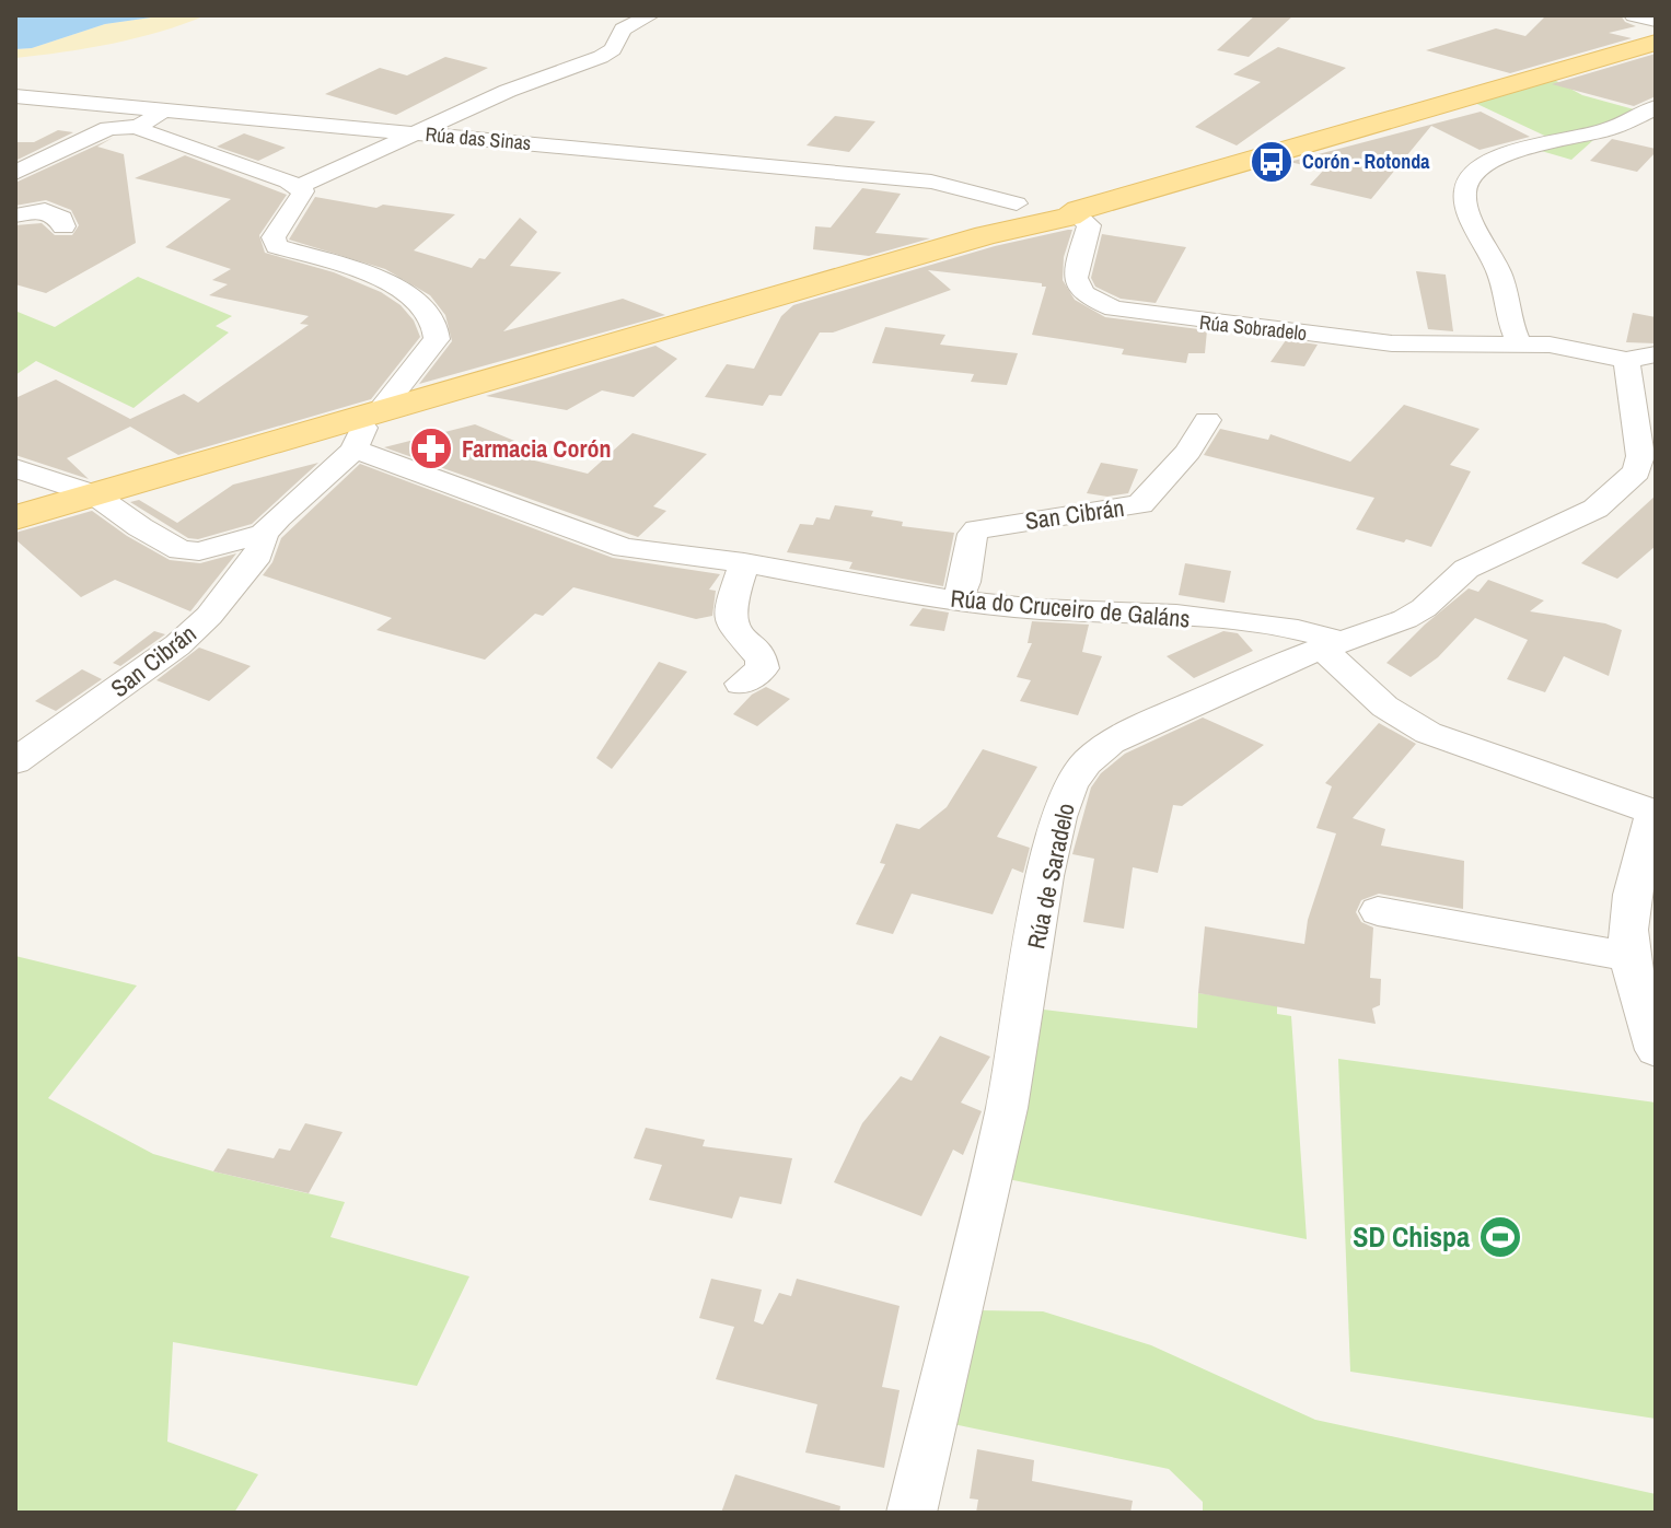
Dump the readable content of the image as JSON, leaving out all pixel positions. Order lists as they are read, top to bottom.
{
  "streets": {
    "street": [
      "Rúa das Sinas",
      "Rúa Sobradelo",
      "San Cibrán",
      "Rúa do Cruceiro de Galáns",
      "Rúa de Saradelo"
    ]
  },
  "crossings": [
    ["Rúa das Sinas", "Rúa Sobradelo"],
    ["Rúa Sobradelo", "Rúa de Saradelo"],
    ["San Cibrán", "Rúa do Cruceiro de Galáns"],
    ["Rúa do Cruceiro de Galáns", "Rúa de Saradelo"]
  ],
  "places": {
    "bus stop": ["Corón - Rotonda"],
    "pharmacy": ["Farmacia Corón"],
    "sports": ["SD Chispa"]
  }
}
